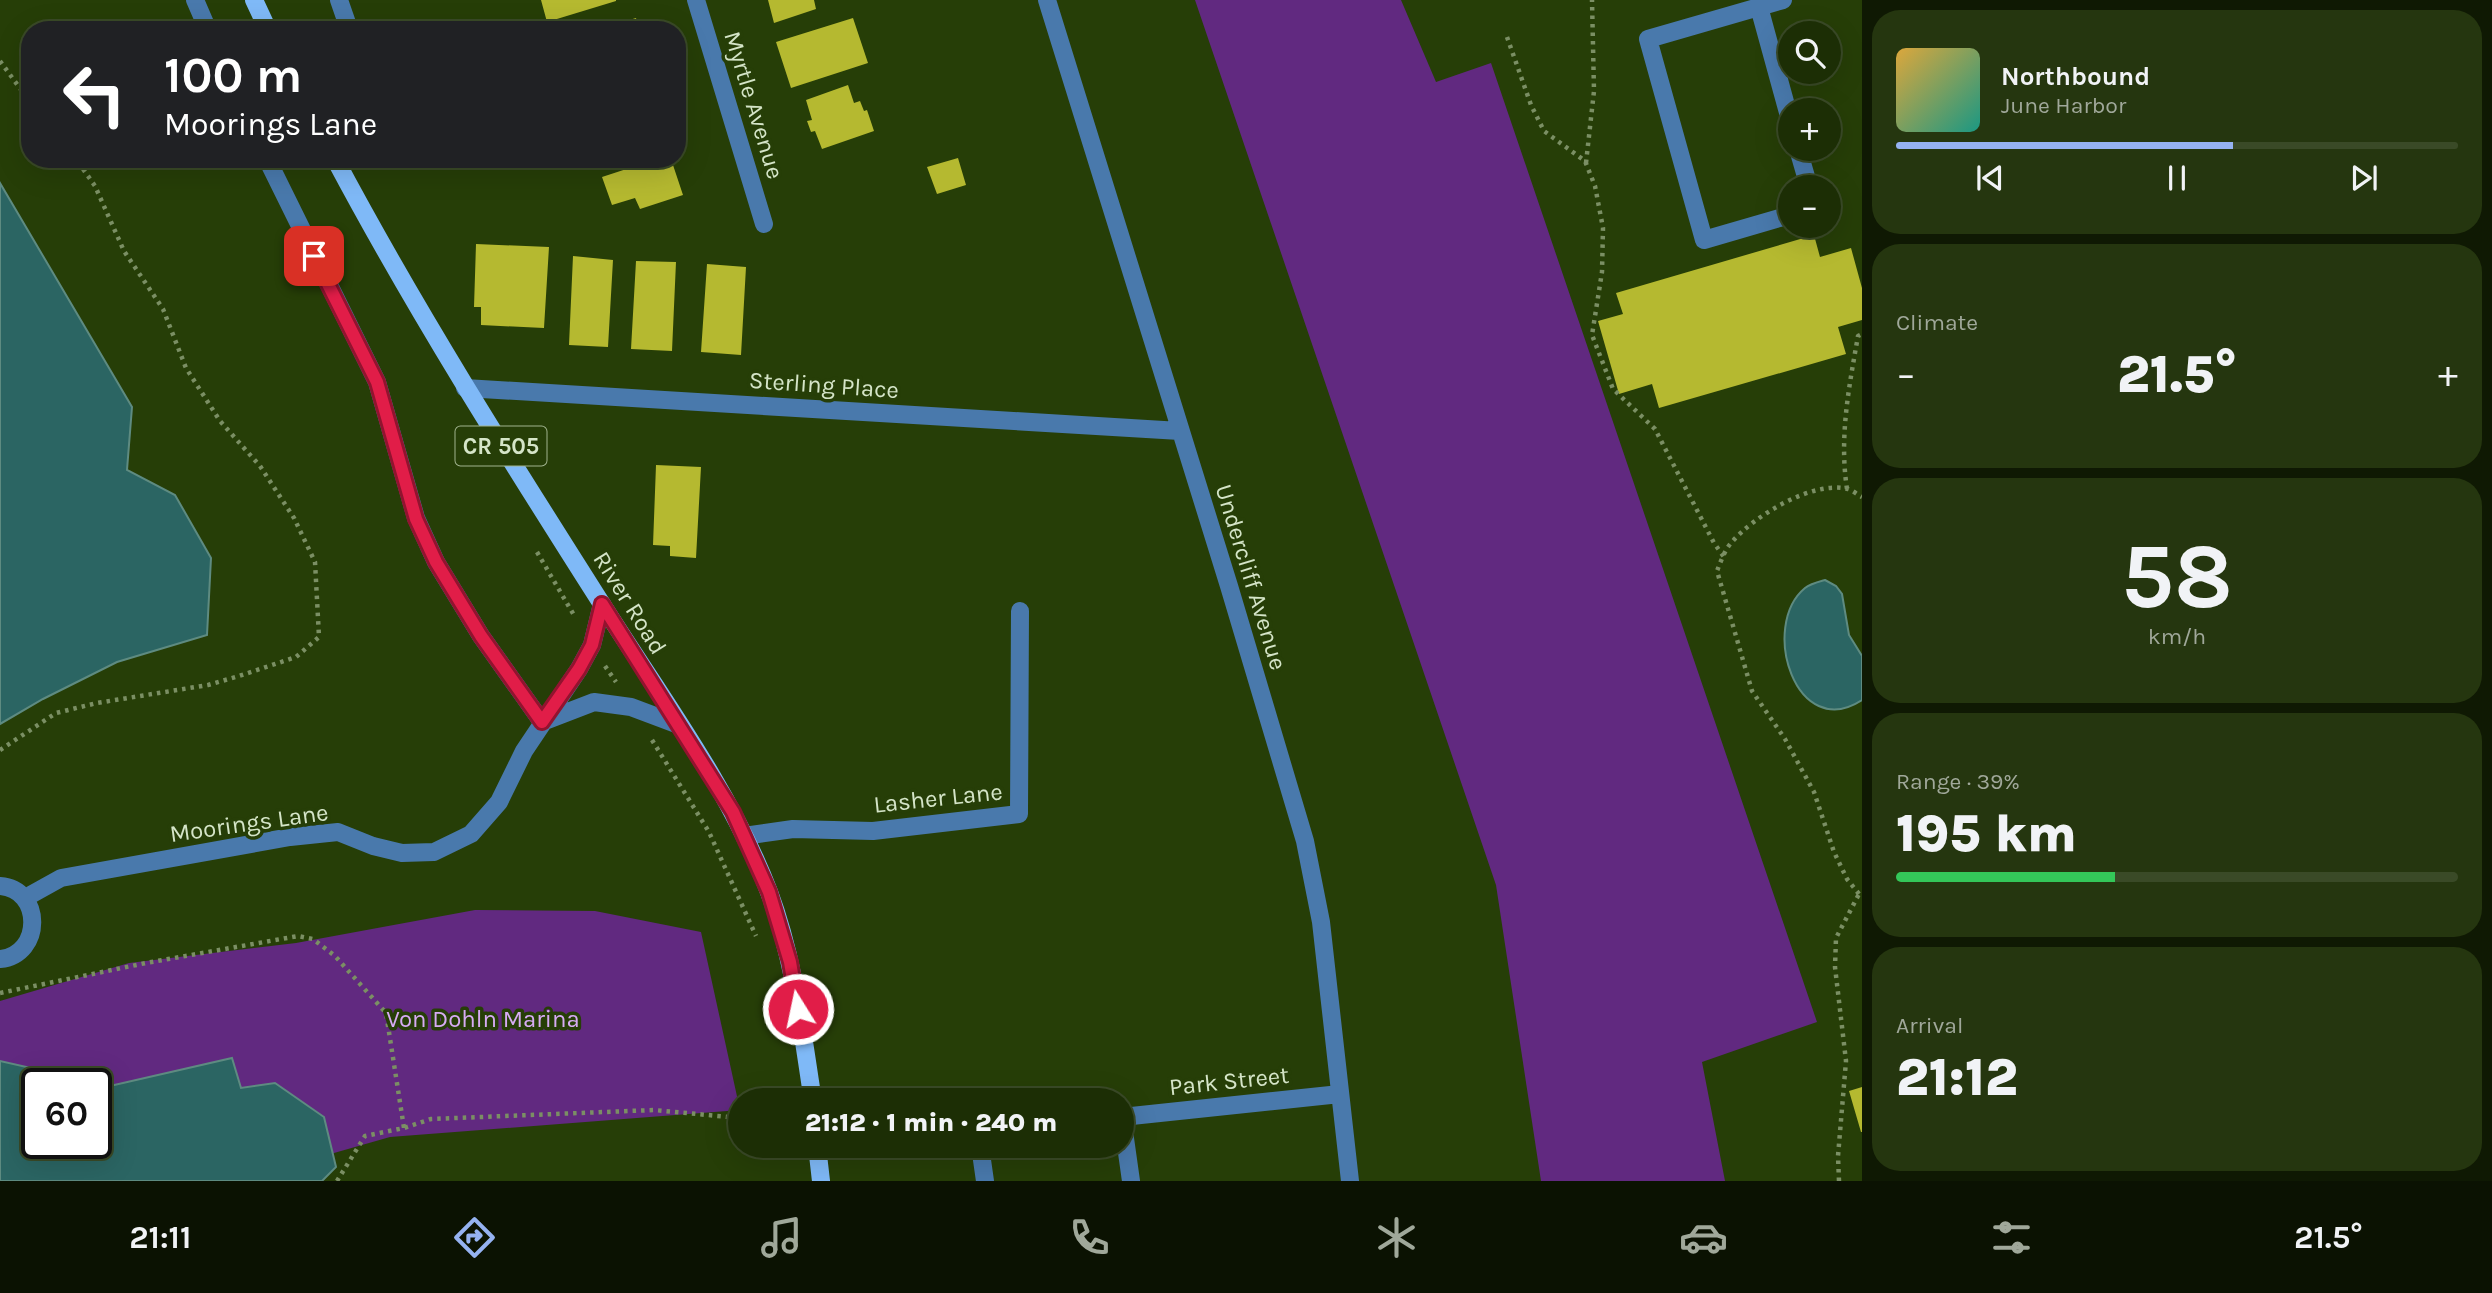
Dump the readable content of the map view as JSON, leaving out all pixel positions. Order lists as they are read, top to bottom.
{
  "streets": {
    "main road": ["CR 505", "River Road"],
    "street": [
      "Myrtle Avenue",
      "Sterling Place",
      "Undercliff Avenue",
      "Lasher Lane",
      "Moorings Lane",
      "Park Street"
    ]
  },
  "crossings": [
    ["Sterling Place", "Undercliff Avenue"],
    ["Sterling Place", "River Road"],
    ["Undercliff Avenue", "Park Street"],
    ["River Road", "Lasher Lane"],
    ["River Road", "Moorings Lane"]
  ],
  "parks": ["Von Dohln Marina"],
  "page": {
    "map_buttons": ["+", "−"],
    "turn": ["100 m", "Moorings Lane"],
    "song": ["Northbound", "June Harbor"],
    "tile": [
      "Climate",
      ["58", "km/h"],
      ["Range · 39%", "195 km"],
      ["Arrival", "21:12"]
    ],
    "heat": ["−", "21.5°", "+"],
    "limit": "60",
    "trip": "21:12 · 1 min · 240 m",
    "tabs": ["21:11", "21.5°"]
  }
}
